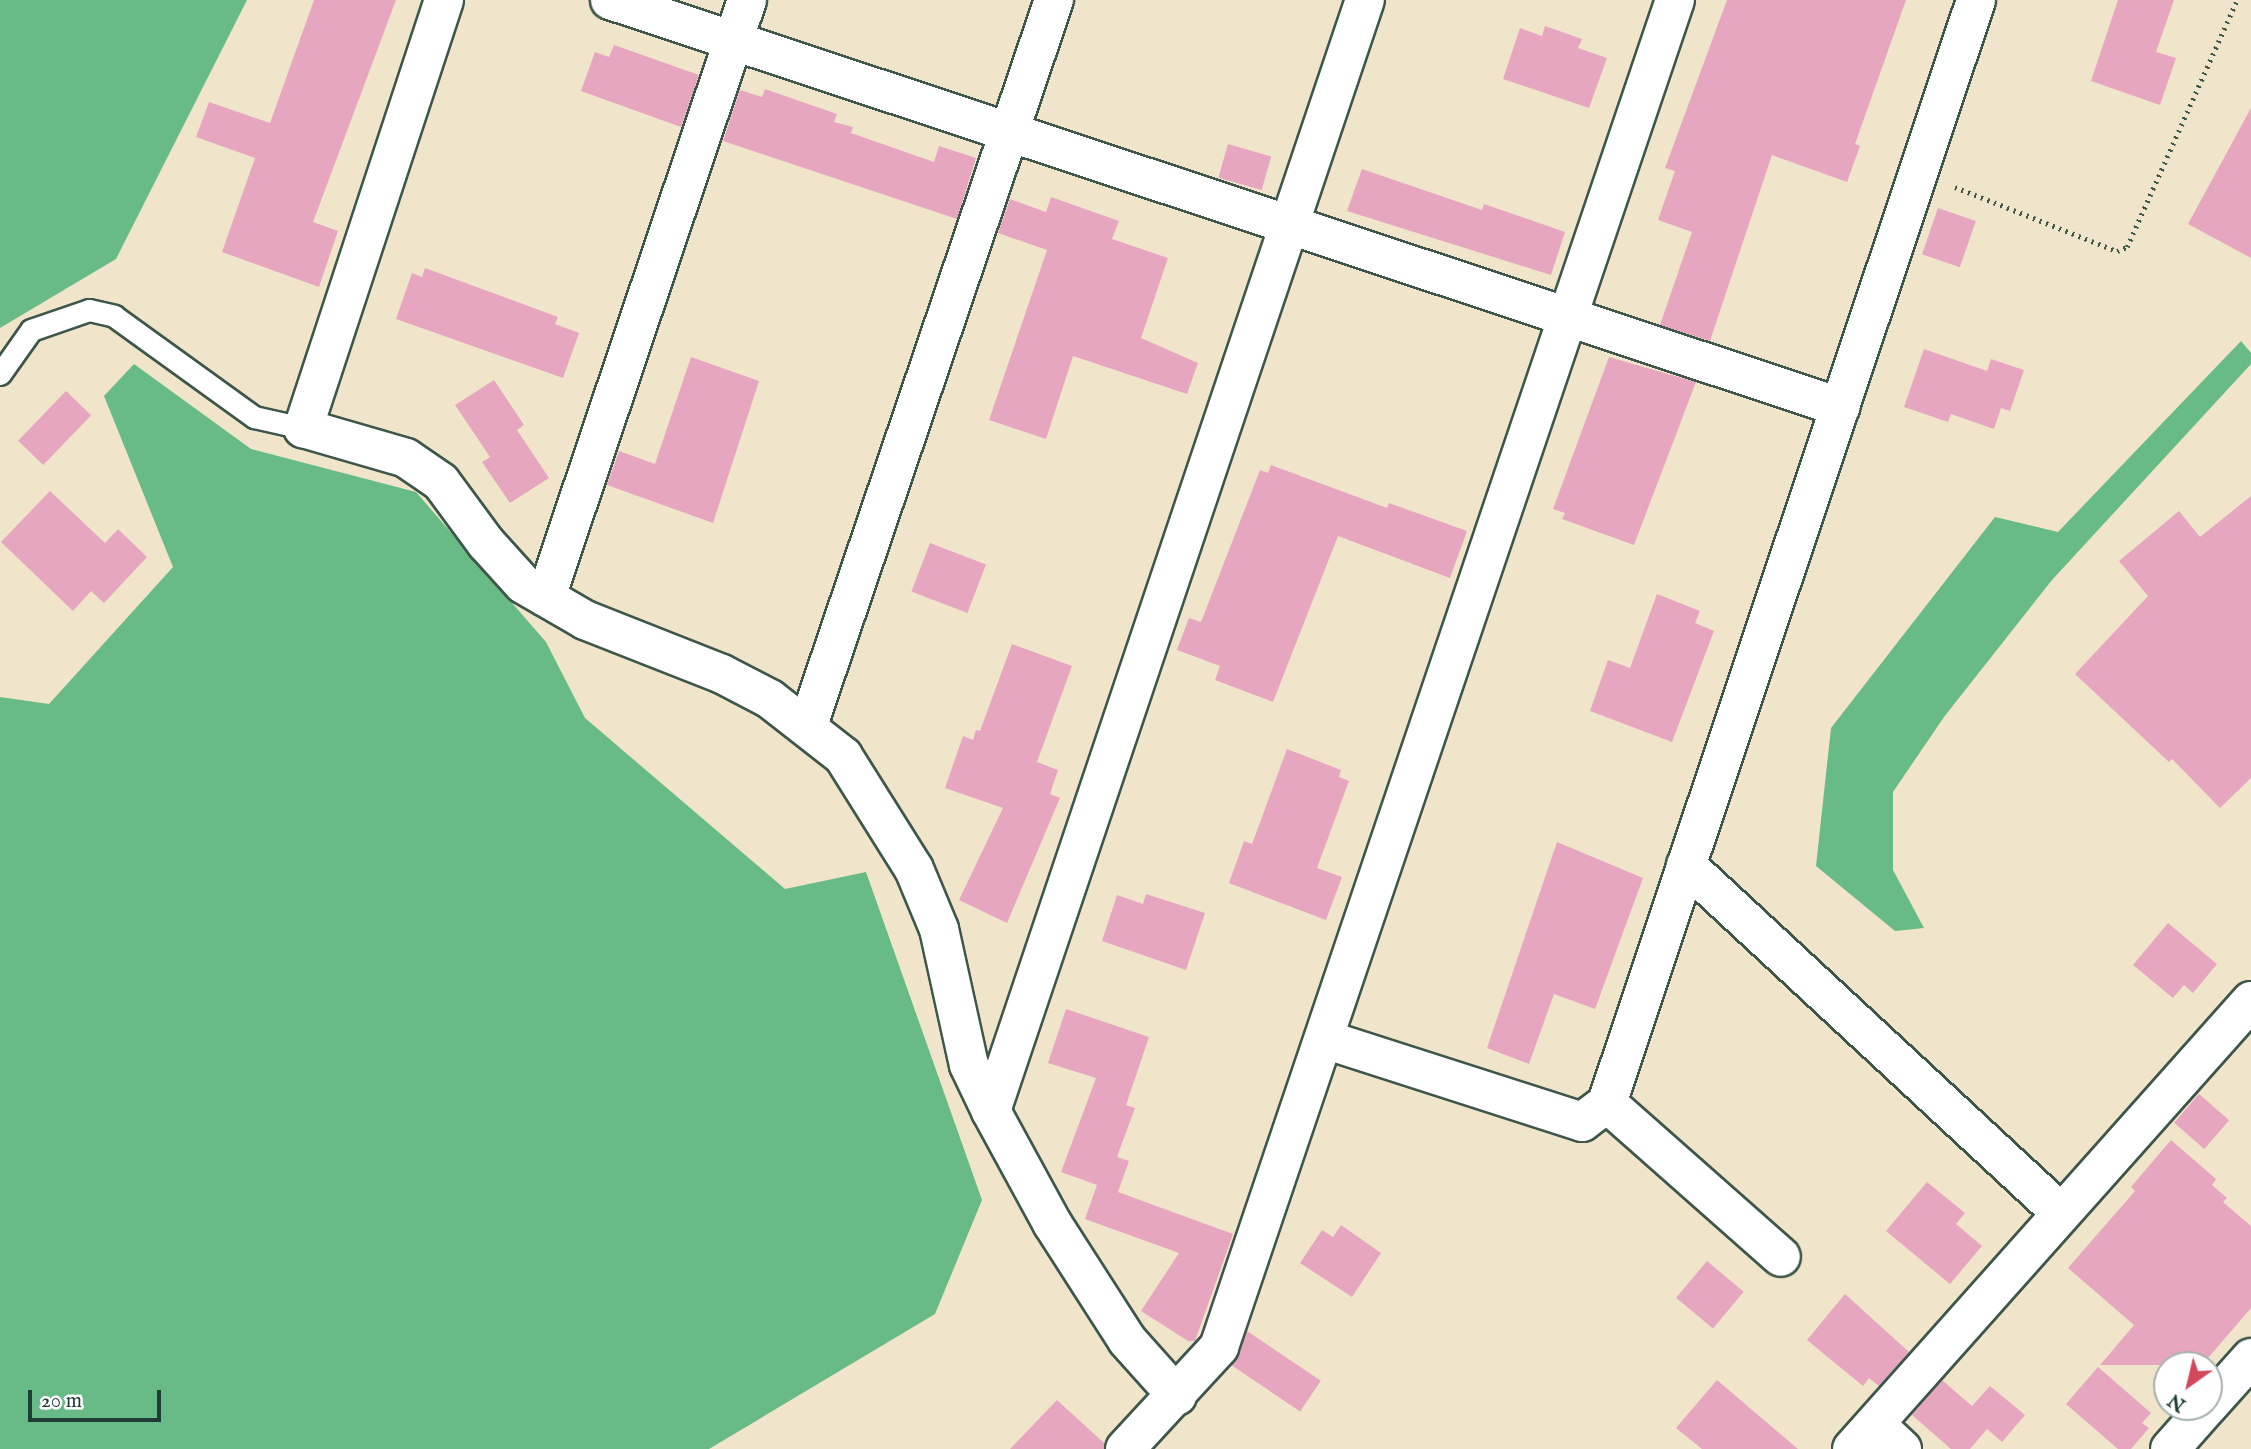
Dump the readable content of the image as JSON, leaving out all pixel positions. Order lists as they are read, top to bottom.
{
  "scale_bar": "20 m",
  "north": "bottom left"
}
